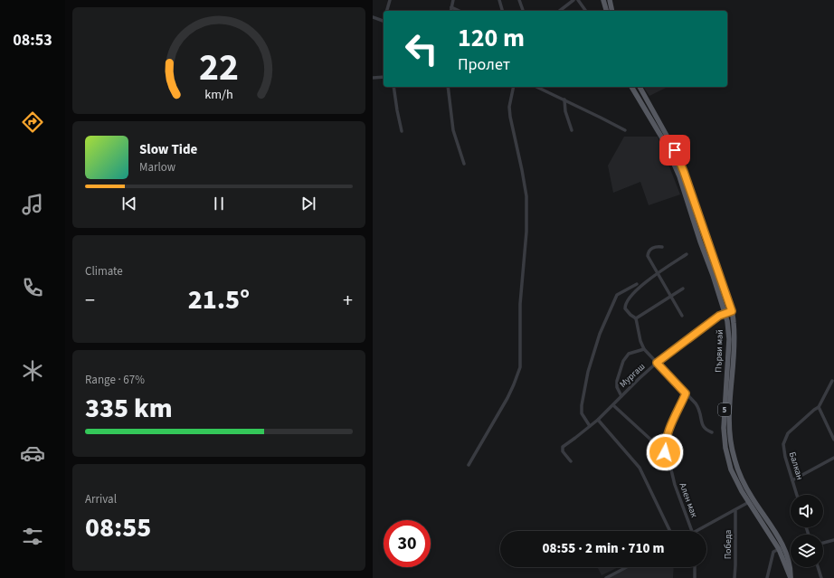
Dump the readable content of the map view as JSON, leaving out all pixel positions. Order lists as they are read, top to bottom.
{
  "streets": {
    "main road": ["Първи май", "5"],
    "street": [
      "Мургаш",
      "Балкан",
      "Ален мак",
      "Победа"
    ]
  },
  "crossings": [
    ["Първи май", "Мургаш"],
    ["Мургаш", "Ален мак"]
  ],
  "page": {
    "tabs": "08:53",
    "turn": ["120 m", "Пролет"],
    "song": ["Slow Tide", "Marlow"],
    "tile": [
      "Climate",
      ["Range · 67%", "335 km"],
      ["Arrival", "08:55"]
    ],
    "heat": ["−", "21.5°", "+"],
    "limit": "30",
    "trip": "08:55 · 2 min · 710 m",
    "gauge": ["22", "km/h"]
  }
}
